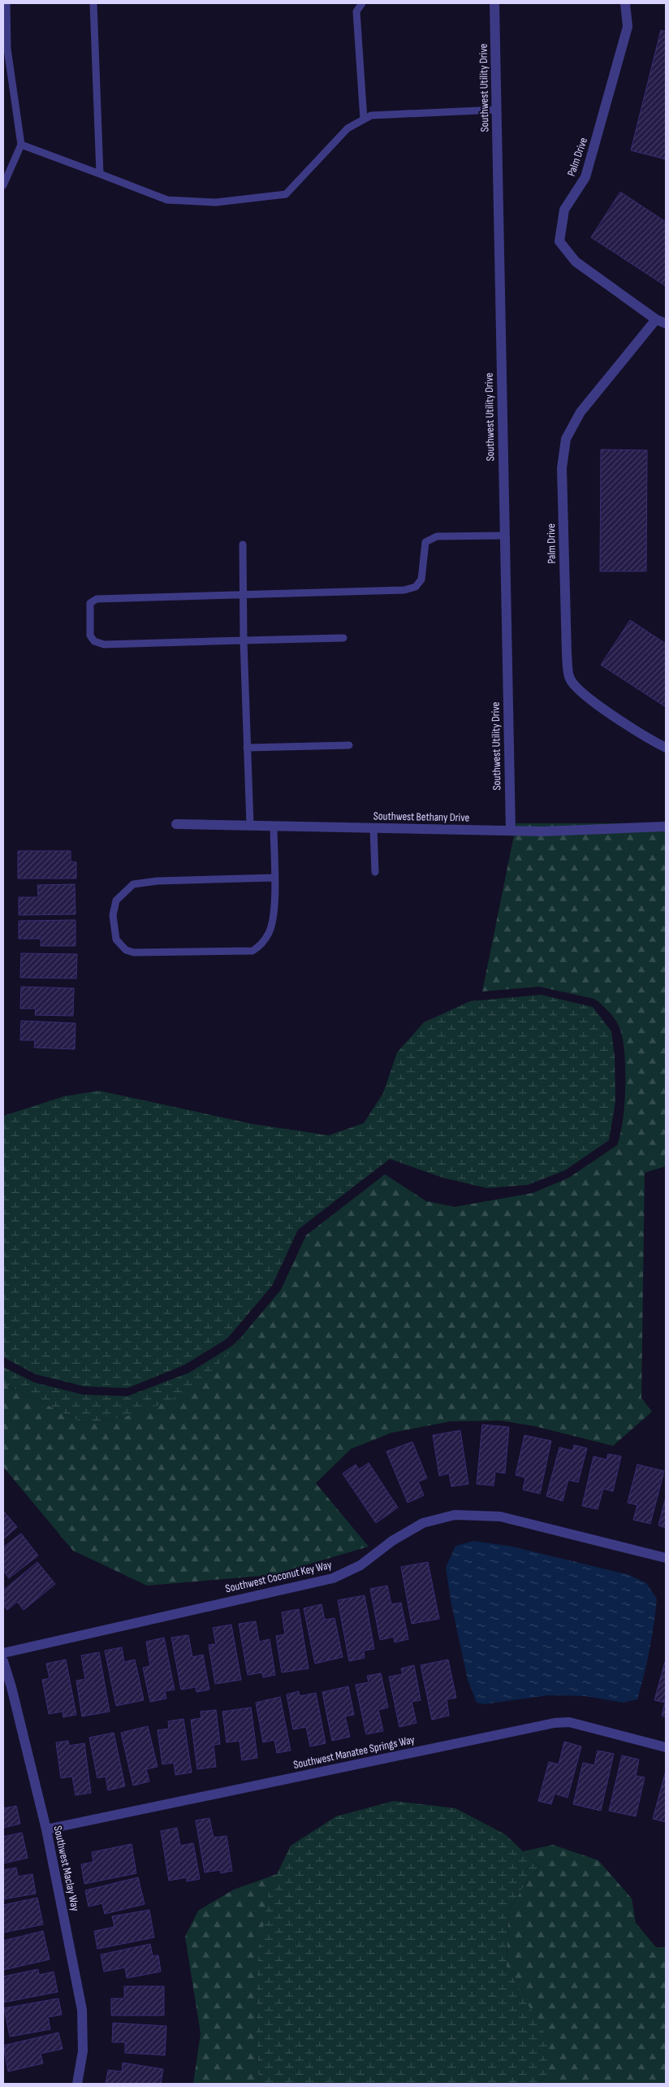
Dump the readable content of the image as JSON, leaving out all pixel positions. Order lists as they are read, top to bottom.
{
  "streets": {
    "street": [
      "Southwest Utility Drive",
      "Palm Drive",
      "Southwest Bethany Drive",
      "Southwest Coconut Key Way",
      "Southwest Manatee Springs Way",
      "Southwest Maclay Way"
    ]
  },
  "crossings": [
    ["Southwest Utility Drive", "Southwest Bethany Drive"],
    ["Southwest Manatee Springs Way", "Southwest Maclay Way"]
  ]
}
